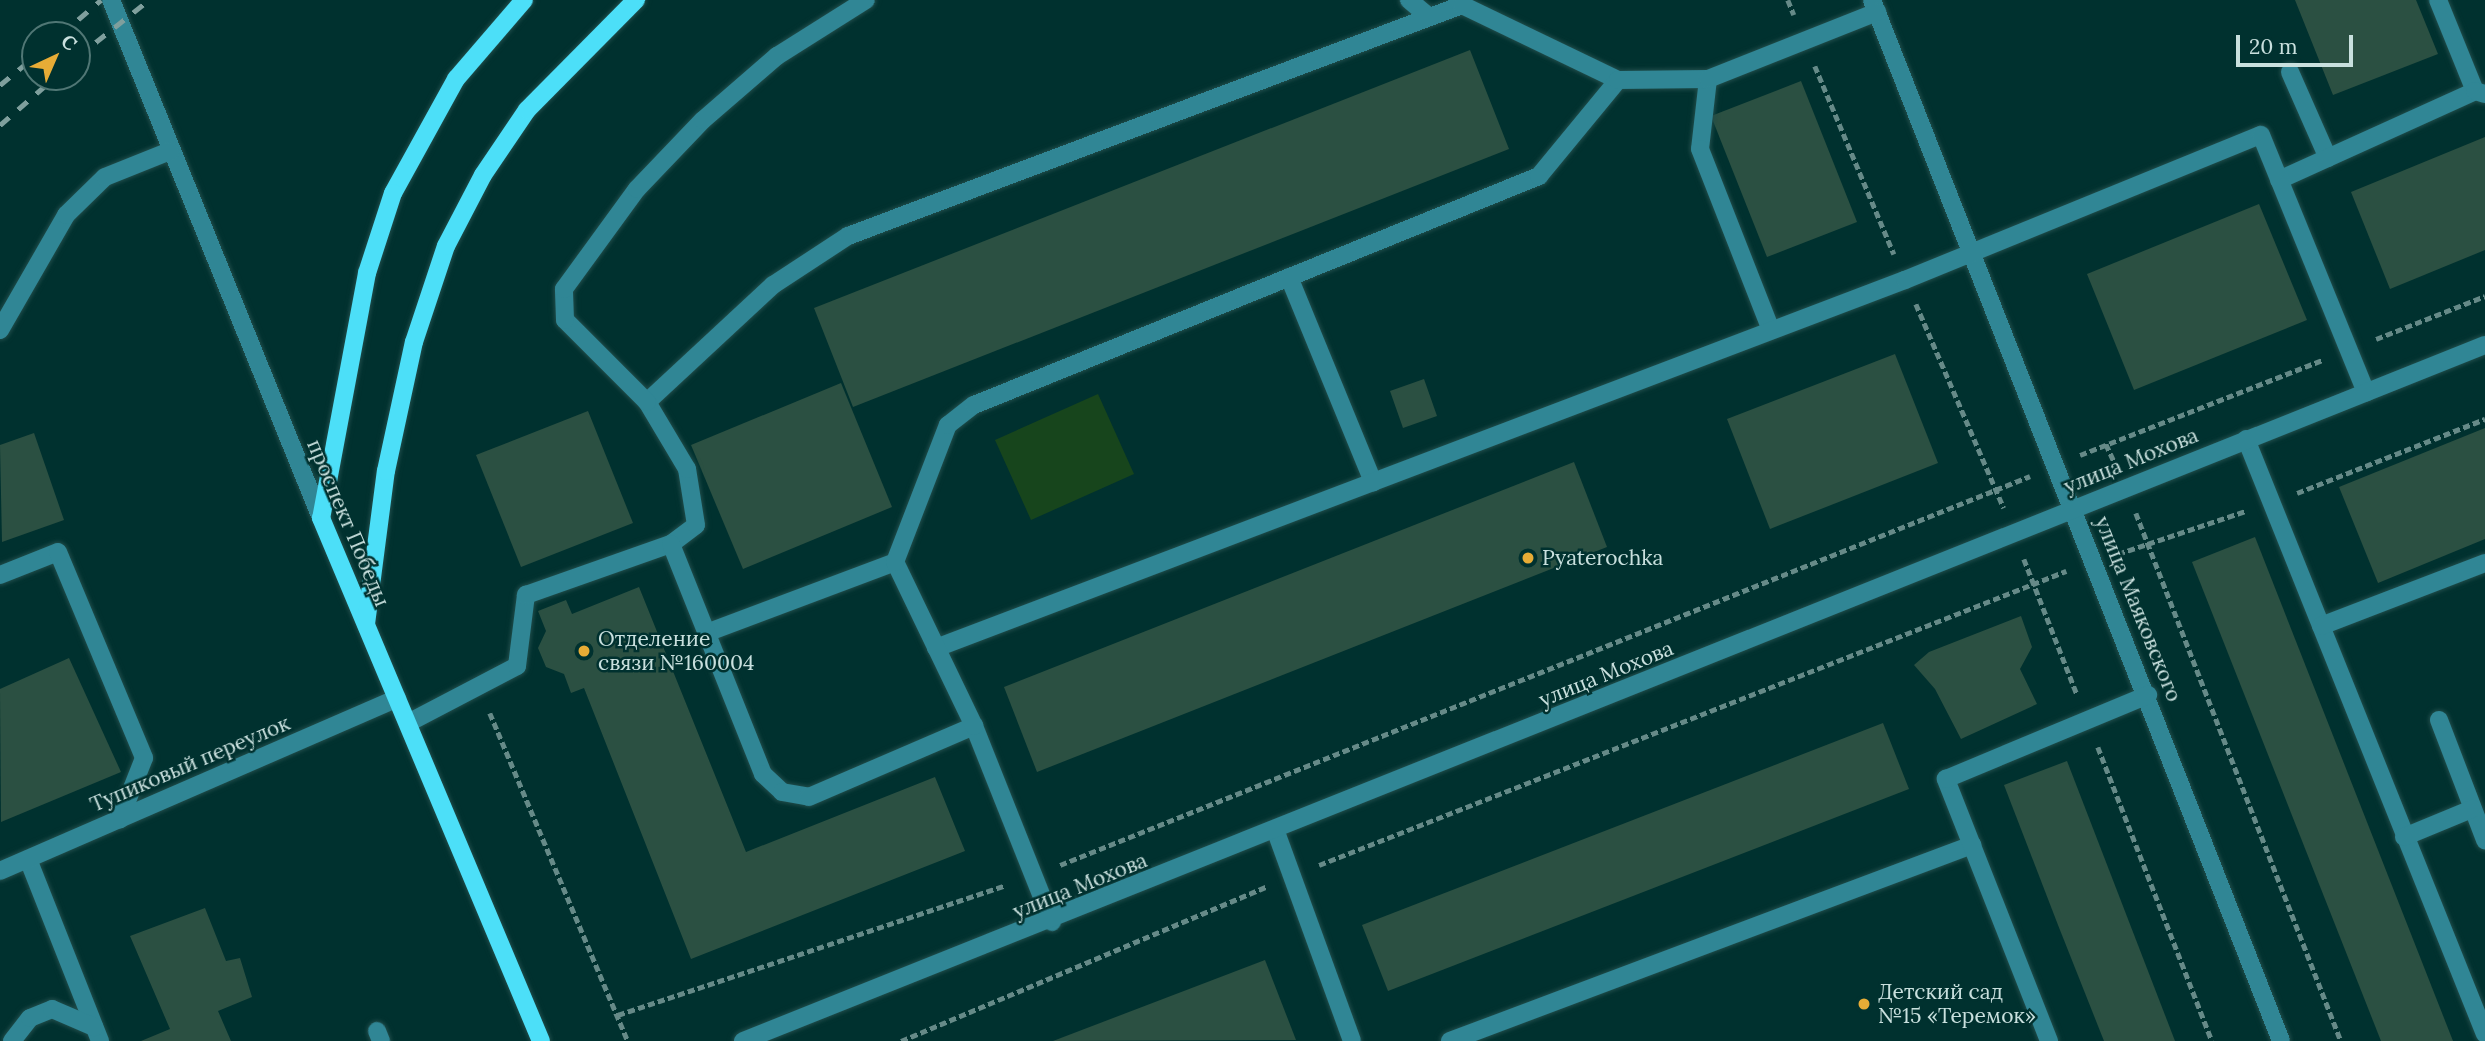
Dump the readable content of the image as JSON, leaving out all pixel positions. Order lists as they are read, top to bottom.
{
  "streets": {
    "main road": ["проспект Победы"],
    "street": ["улица Мохова", "улица Маяковского", "Тупиковый переулок"]
  },
  "crossings": [
    ["улица Мохова", "улица Маяковского"],
    ["проспект Победы", "Тупиковый переулок"]
  ],
  "places": ["Pyaterochka", "Отделение связи №160004", "Детский сад №15 «Теремок»"],
  "scale_bar": "20 m",
  "north": "top right"
}
